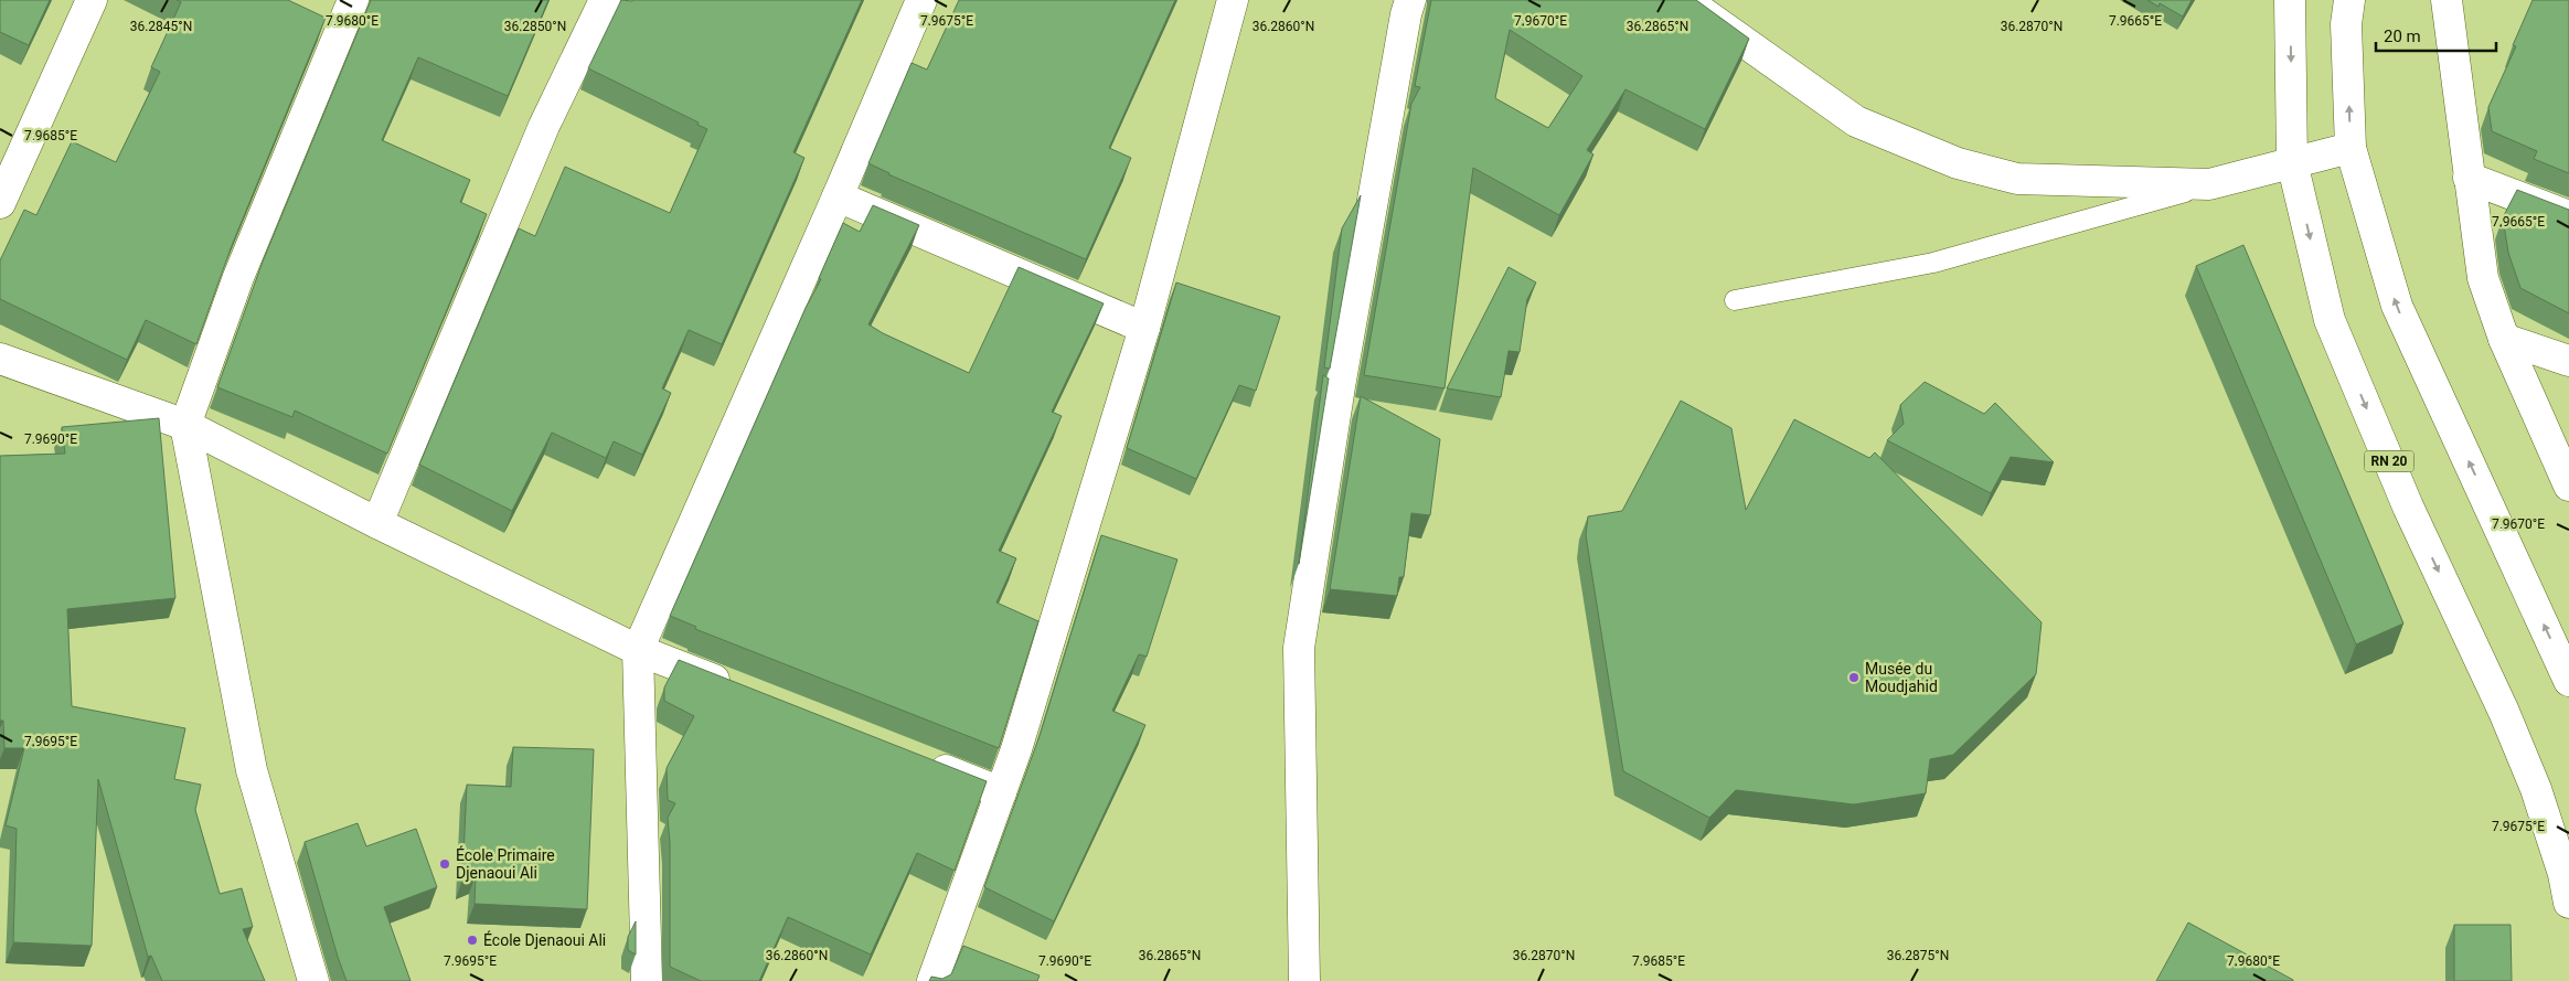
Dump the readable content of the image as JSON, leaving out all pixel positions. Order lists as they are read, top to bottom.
{
  "streets": {
    "street": ["RN 20"]
  },
  "places": ["Musée du Moudjahid", "École Primaire Djenaoui Ali", "École Djenaoui Ali"],
  "scale_bar": "20 m",
  "coordinates": [
    "7.9680°E",
    "7.9675°E",
    "7.9670°E",
    "7.9665°E",
    "36.2845°N",
    "36.2850°N",
    "36.2860°N",
    "36.2865°N",
    "36.2870°N",
    "7.9685°E",
    "7.9690°E",
    "7.9695°E",
    "36.2875°N"
  ]
}
